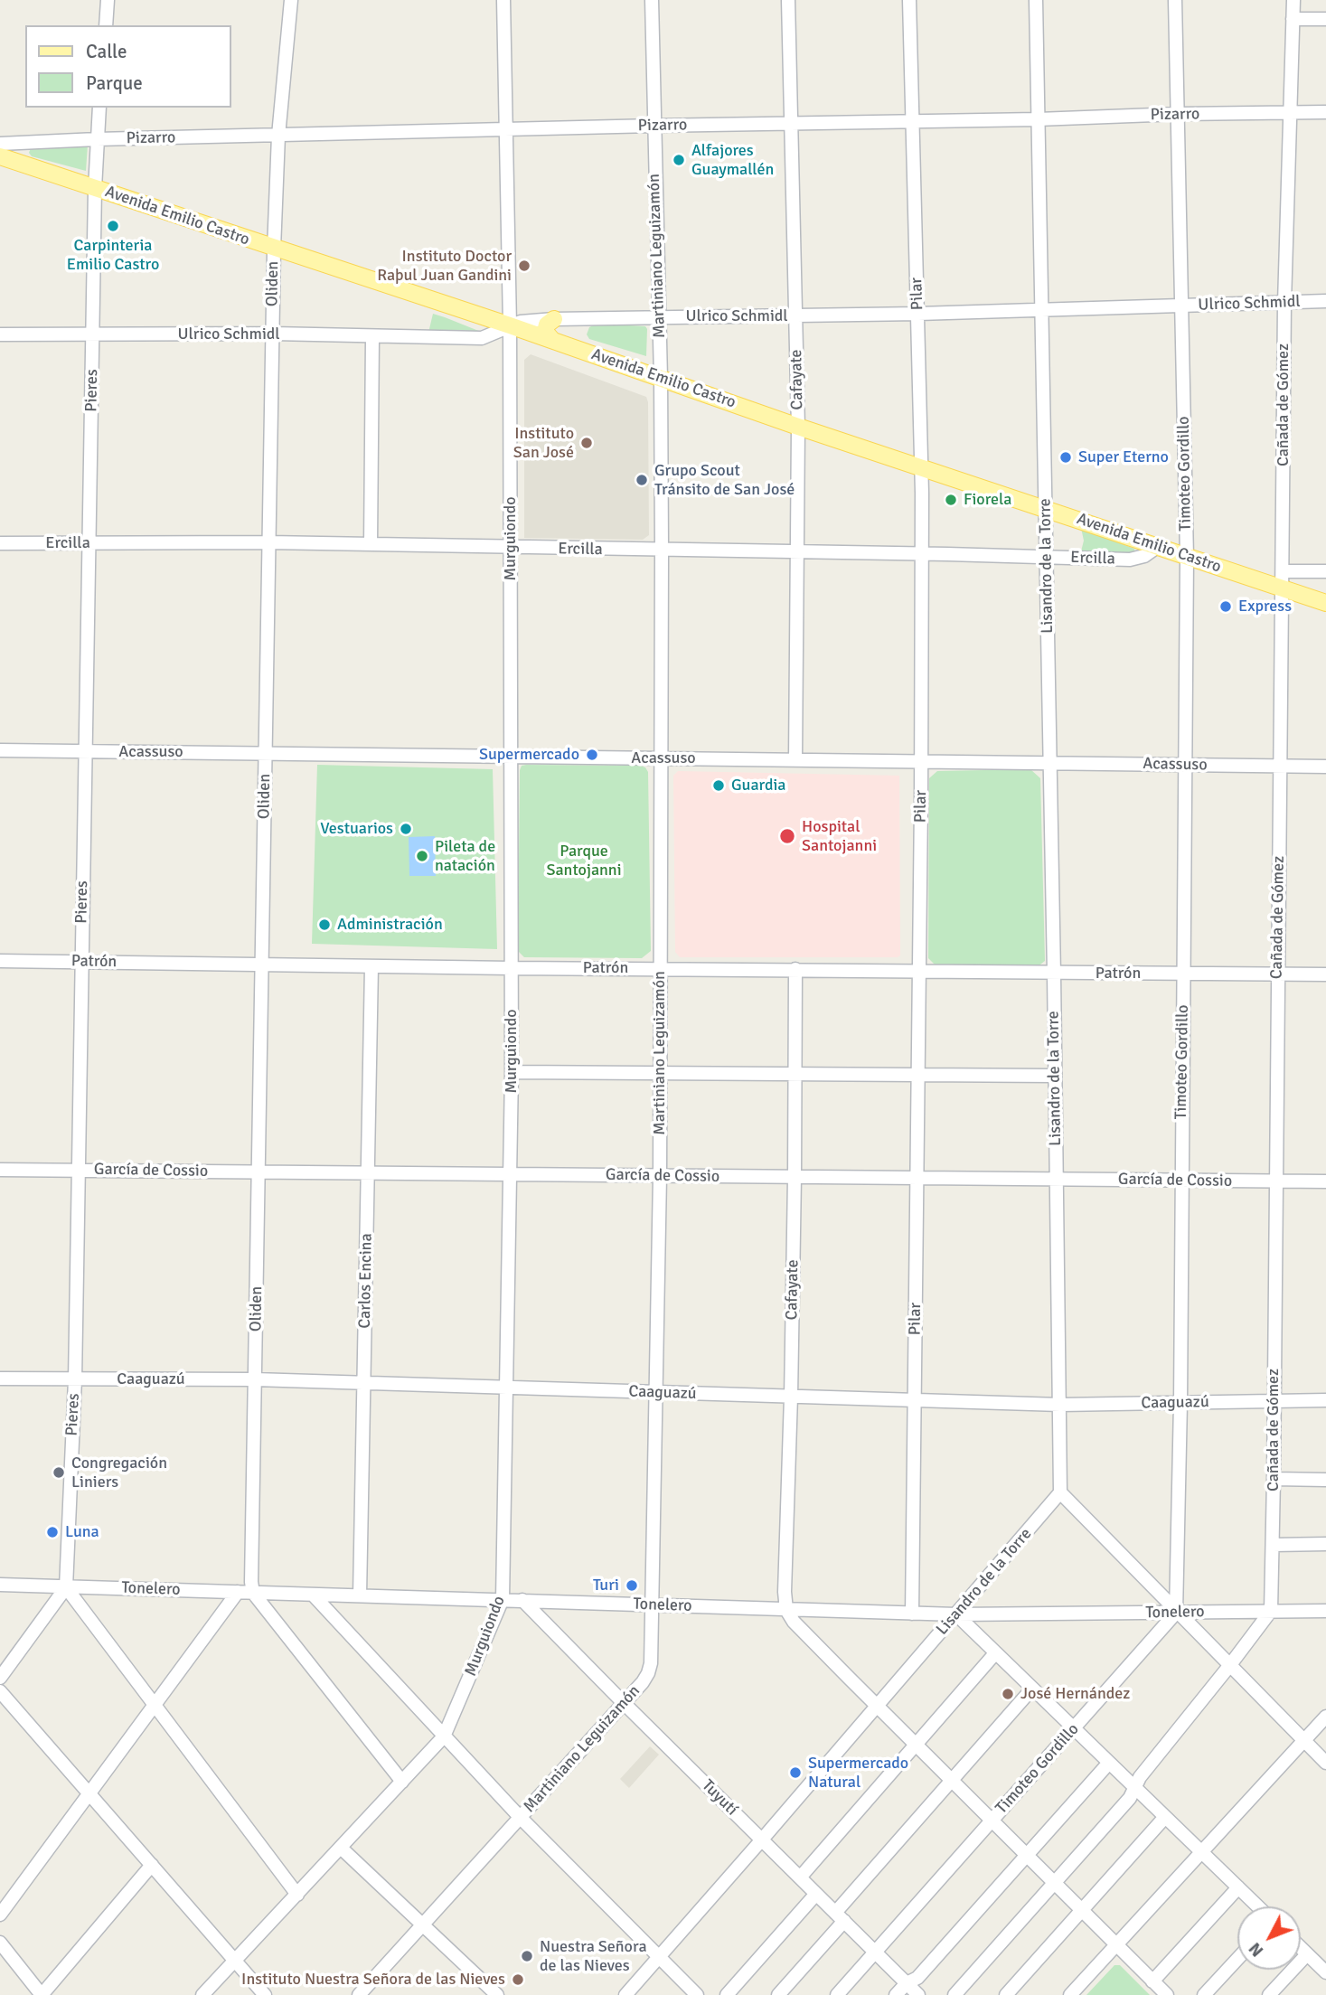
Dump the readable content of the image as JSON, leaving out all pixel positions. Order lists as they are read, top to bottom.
{
  "streets": {
    "main road": ["Avenida Emilio Castro"],
    "street": [
      "Pizarro",
      "Martiniano Leguizamón",
      "Oliden",
      "Pilar",
      "Ulrico Schmidl",
      "Cafayate",
      "Pieres",
      "Cañada de Gómez",
      "Timoteo Gordillo",
      "Murguiondo",
      "Ercilla",
      "Lisandro de la Torre",
      "Acassuso",
      "Patrón",
      "García de Cossio",
      "Carlos Encina",
      "Caaguazú",
      "Tonelero",
      "Tuyutí"
    ]
  },
  "crossings": [
    ["Pizarro", "Martiniano Leguizamón"],
    ["Pizarro", "Oliden"],
    ["Pizarro", "Pilar"],
    ["Pizarro", "Cafayate"],
    ["Pizarro", "Pieres"],
    ["Pizarro", "Cañada de Gómez"],
    ["Pizarro", "Timoteo Gordillo"],
    ["Pizarro", "Murguiondo"],
    ["Pizarro", "Lisandro de la Torre"],
    ["Avenida Emilio Castro", "Martiniano Leguizamón"],
    ["Avenida Emilio Castro", "Oliden"],
    ["Avenida Emilio Castro", "Pilar"],
    ["Avenida Emilio Castro", "Ulrico Schmidl"],
    ["Avenida Emilio Castro", "Cafayate"],
    ["Avenida Emilio Castro", "Pieres"],
    ["Avenida Emilio Castro", "Cañada de Gómez"],
    ["Avenida Emilio Castro", "Timoteo Gordillo"],
    ["Avenida Emilio Castro", "Murguiondo"],
    ["Avenida Emilio Castro", "Ercilla"],
    ["Avenida Emilio Castro", "Lisandro de la Torre"],
    ["Martiniano Leguizamón", "Ulrico Schmidl"],
    ["Martiniano Leguizamón", "Ercilla"],
    ["Martiniano Leguizamón", "Acassuso"],
    ["Martiniano Leguizamón", "Patrón"],
    ["Martiniano Leguizamón", "García de Cossio"],
    ["Martiniano Leguizamón", "Caaguazú"],
    ["Martiniano Leguizamón", "Tonelero"],
    ["Martiniano Leguizamón", "Tuyutí"],
    ["Oliden", "Ulrico Schmidl"],
    ["Oliden", "Ercilla"],
    ["Oliden", "Acassuso"],
    ["Oliden", "Patrón"],
    ["Oliden", "García de Cossio"],
    ["Oliden", "Caaguazú"],
    ["Oliden", "Tonelero"],
    ["Pilar", "Ulrico Schmidl"],
    ["Pilar", "Ercilla"],
    ["Pilar", "Acassuso"],
    ["Pilar", "Patrón"],
    ["Pilar", "García de Cossio"],
    ["Pilar", "Caaguazú"],
    ["Pilar", "Tonelero"],
    ["Ulrico Schmidl", "Cafayate"],
    ["Ulrico Schmidl", "Pieres"],
    ["Ulrico Schmidl", "Cañada de Gómez"],
    ["Ulrico Schmidl", "Timoteo Gordillo"],
    ["Ulrico Schmidl", "Murguiondo"],
    ["Ulrico Schmidl", "Lisandro de la Torre"],
    ["Cafayate", "Ercilla"],
    ["Cafayate", "Acassuso"],
    ["Cafayate", "Patrón"],
    ["Cafayate", "García de Cossio"],
    ["Cafayate", "Caaguazú"],
    ["Cafayate", "Tonelero"],
    ["Pieres", "Ercilla"],
    ["Pieres", "Acassuso"],
    ["Pieres", "Patrón"],
    ["Pieres", "García de Cossio"],
    ["Pieres", "Caaguazú"],
    ["Pieres", "Tonelero"],
    ["Cañada de Gómez", "Acassuso"],
    ["Cañada de Gómez", "Patrón"],
    ["Cañada de Gómez", "García de Cossio"],
    ["Cañada de Gómez", "Caaguazú"],
    ["Cañada de Gómez", "Tonelero"],
    ["Timoteo Gordillo", "Acassuso"],
    ["Timoteo Gordillo", "Patrón"],
    ["Timoteo Gordillo", "García de Cossio"],
    ["Timoteo Gordillo", "Caaguazú"],
    ["Timoteo Gordillo", "Tonelero"],
    ["Timoteo Gordillo", "Tuyutí"],
    ["Murguiondo", "Ercilla"],
    ["Murguiondo", "Acassuso"],
    ["Murguiondo", "Patrón"],
    ["Murguiondo", "García de Cossio"],
    ["Murguiondo", "Caaguazú"],
    ["Murguiondo", "Tonelero"],
    ["Ercilla", "Lisandro de la Torre"],
    ["Lisandro de la Torre", "Acassuso"],
    ["Lisandro de la Torre", "Patrón"],
    ["Lisandro de la Torre", "García de Cossio"],
    ["Lisandro de la Torre", "Caaguazú"],
    ["Lisandro de la Torre", "Tonelero"],
    ["Lisandro de la Torre", "Tuyutí"],
    ["Patrón", "Carlos Encina"],
    ["García de Cossio", "Carlos Encina"],
    ["Carlos Encina", "Caaguazú"],
    ["Carlos Encina", "Tonelero"],
    ["Tonelero", "Tuyutí"]
  ],
  "parks": ["Parque Santojanni"],
  "places": [
    "Alfajores Guaymallén",
    "Carpinteria Emilio Castro",
    "Instituto Doctor Raþul Juan Gandini",
    "Instituto San José",
    "Super Eterno",
    "Grupo Scout Tránsito de San José",
    "Fiorela",
    "Express",
    "Supermercado",
    "Guardia",
    "Vestuarios",
    "Hospital Santojanni",
    "Pileta de natación",
    "Administración",
    "Congregación Liniers",
    "Luna",
    "Turi",
    "José Hernández",
    "Supermercado Natural",
    "Nuestra Señora de las Nieves",
    "Instituto Nuestra Señora de las Nieves"
  ],
  "legend": ["Calle", "Parque"],
  "north": "bottom left"
}
